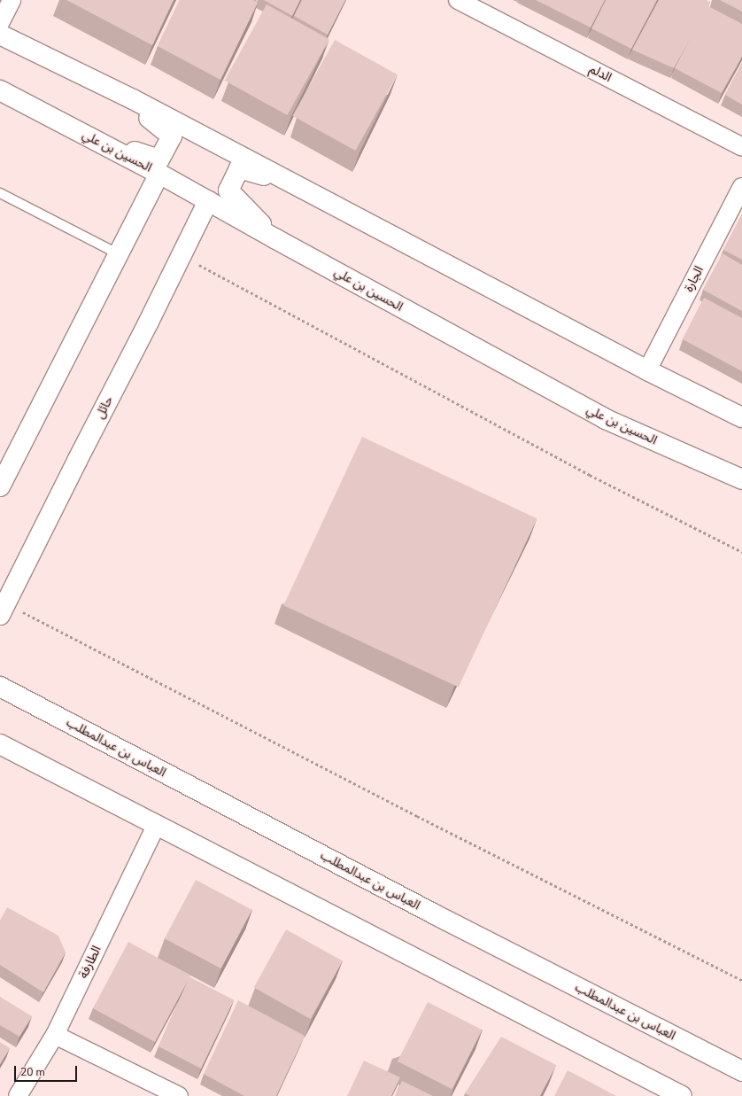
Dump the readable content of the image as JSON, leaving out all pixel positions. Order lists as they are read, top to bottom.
{
  "streets": {
    "street": [
      "الدلم",
      "الحسين بن علي",
      "الجارة",
      "حائل",
      "العباس بن عبدالمطلب",
      "الطارفة"
    ]
  },
  "crossings": [
    ["الحسين بن علي", "حائل"]
  ],
  "scale_bar": "20 m"
}
